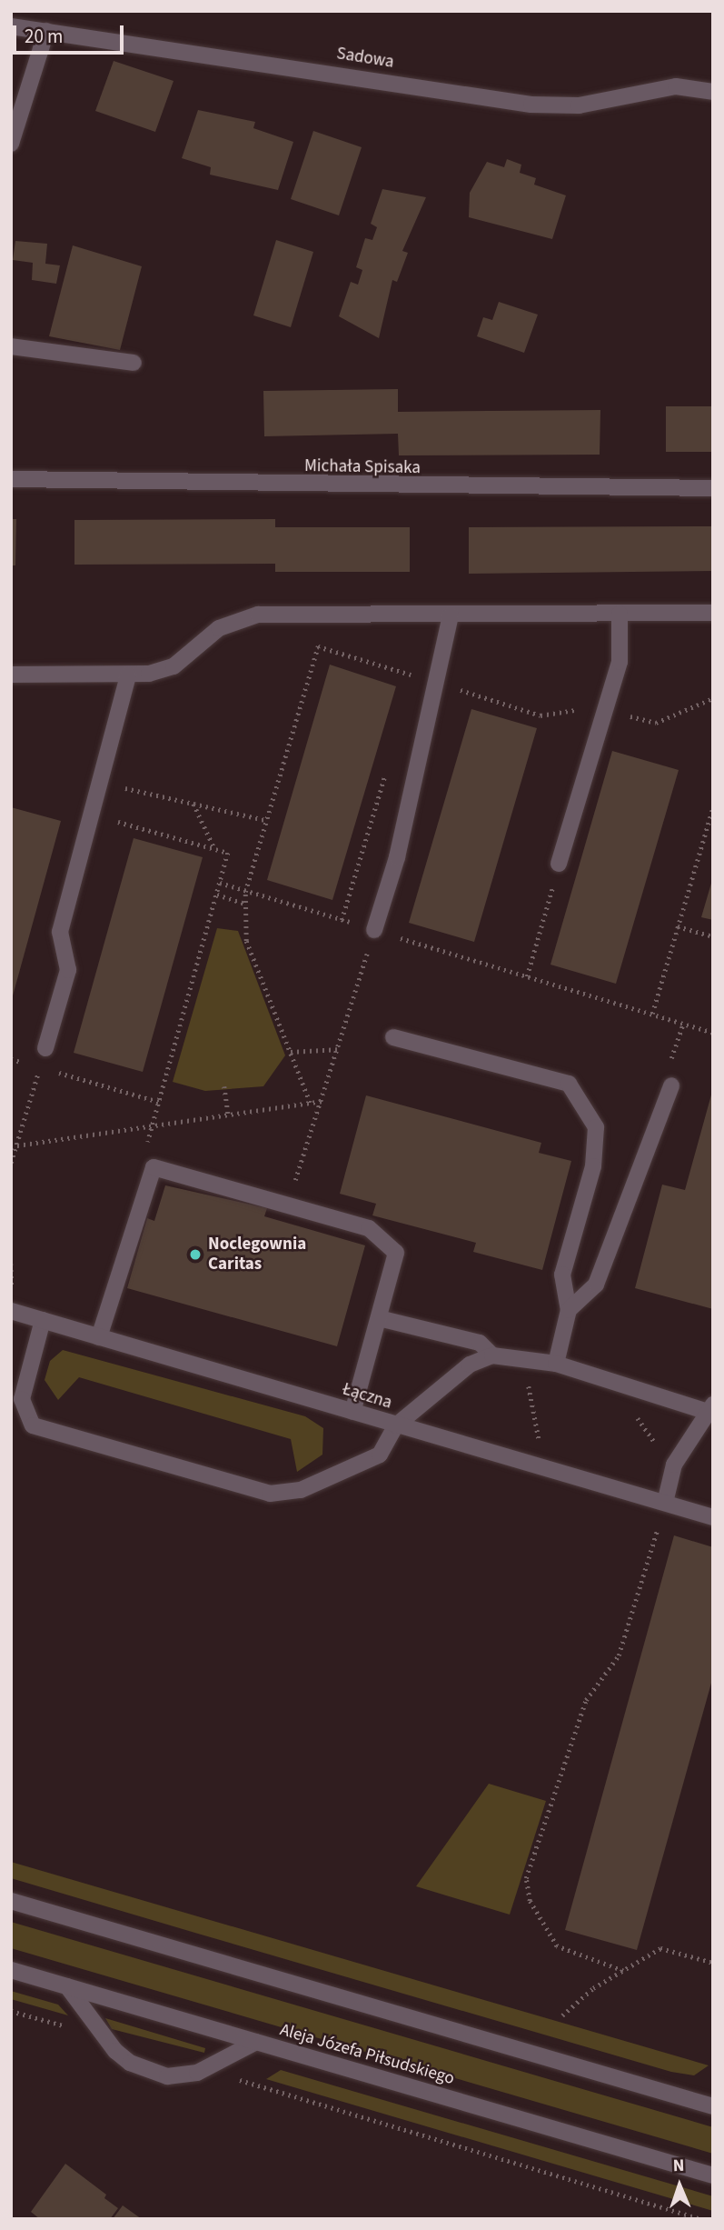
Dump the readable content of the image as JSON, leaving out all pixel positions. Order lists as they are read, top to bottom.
{
  "streets": {
    "street": [
      "Sadowa",
      "Michała Spisaka",
      "Łączna",
      "Aleja Józefa Piłsudskiego"
    ]
  },
  "places": ["Noclegownia Caritas"],
  "scale_bar": "20 m",
  "north": "top"
}
